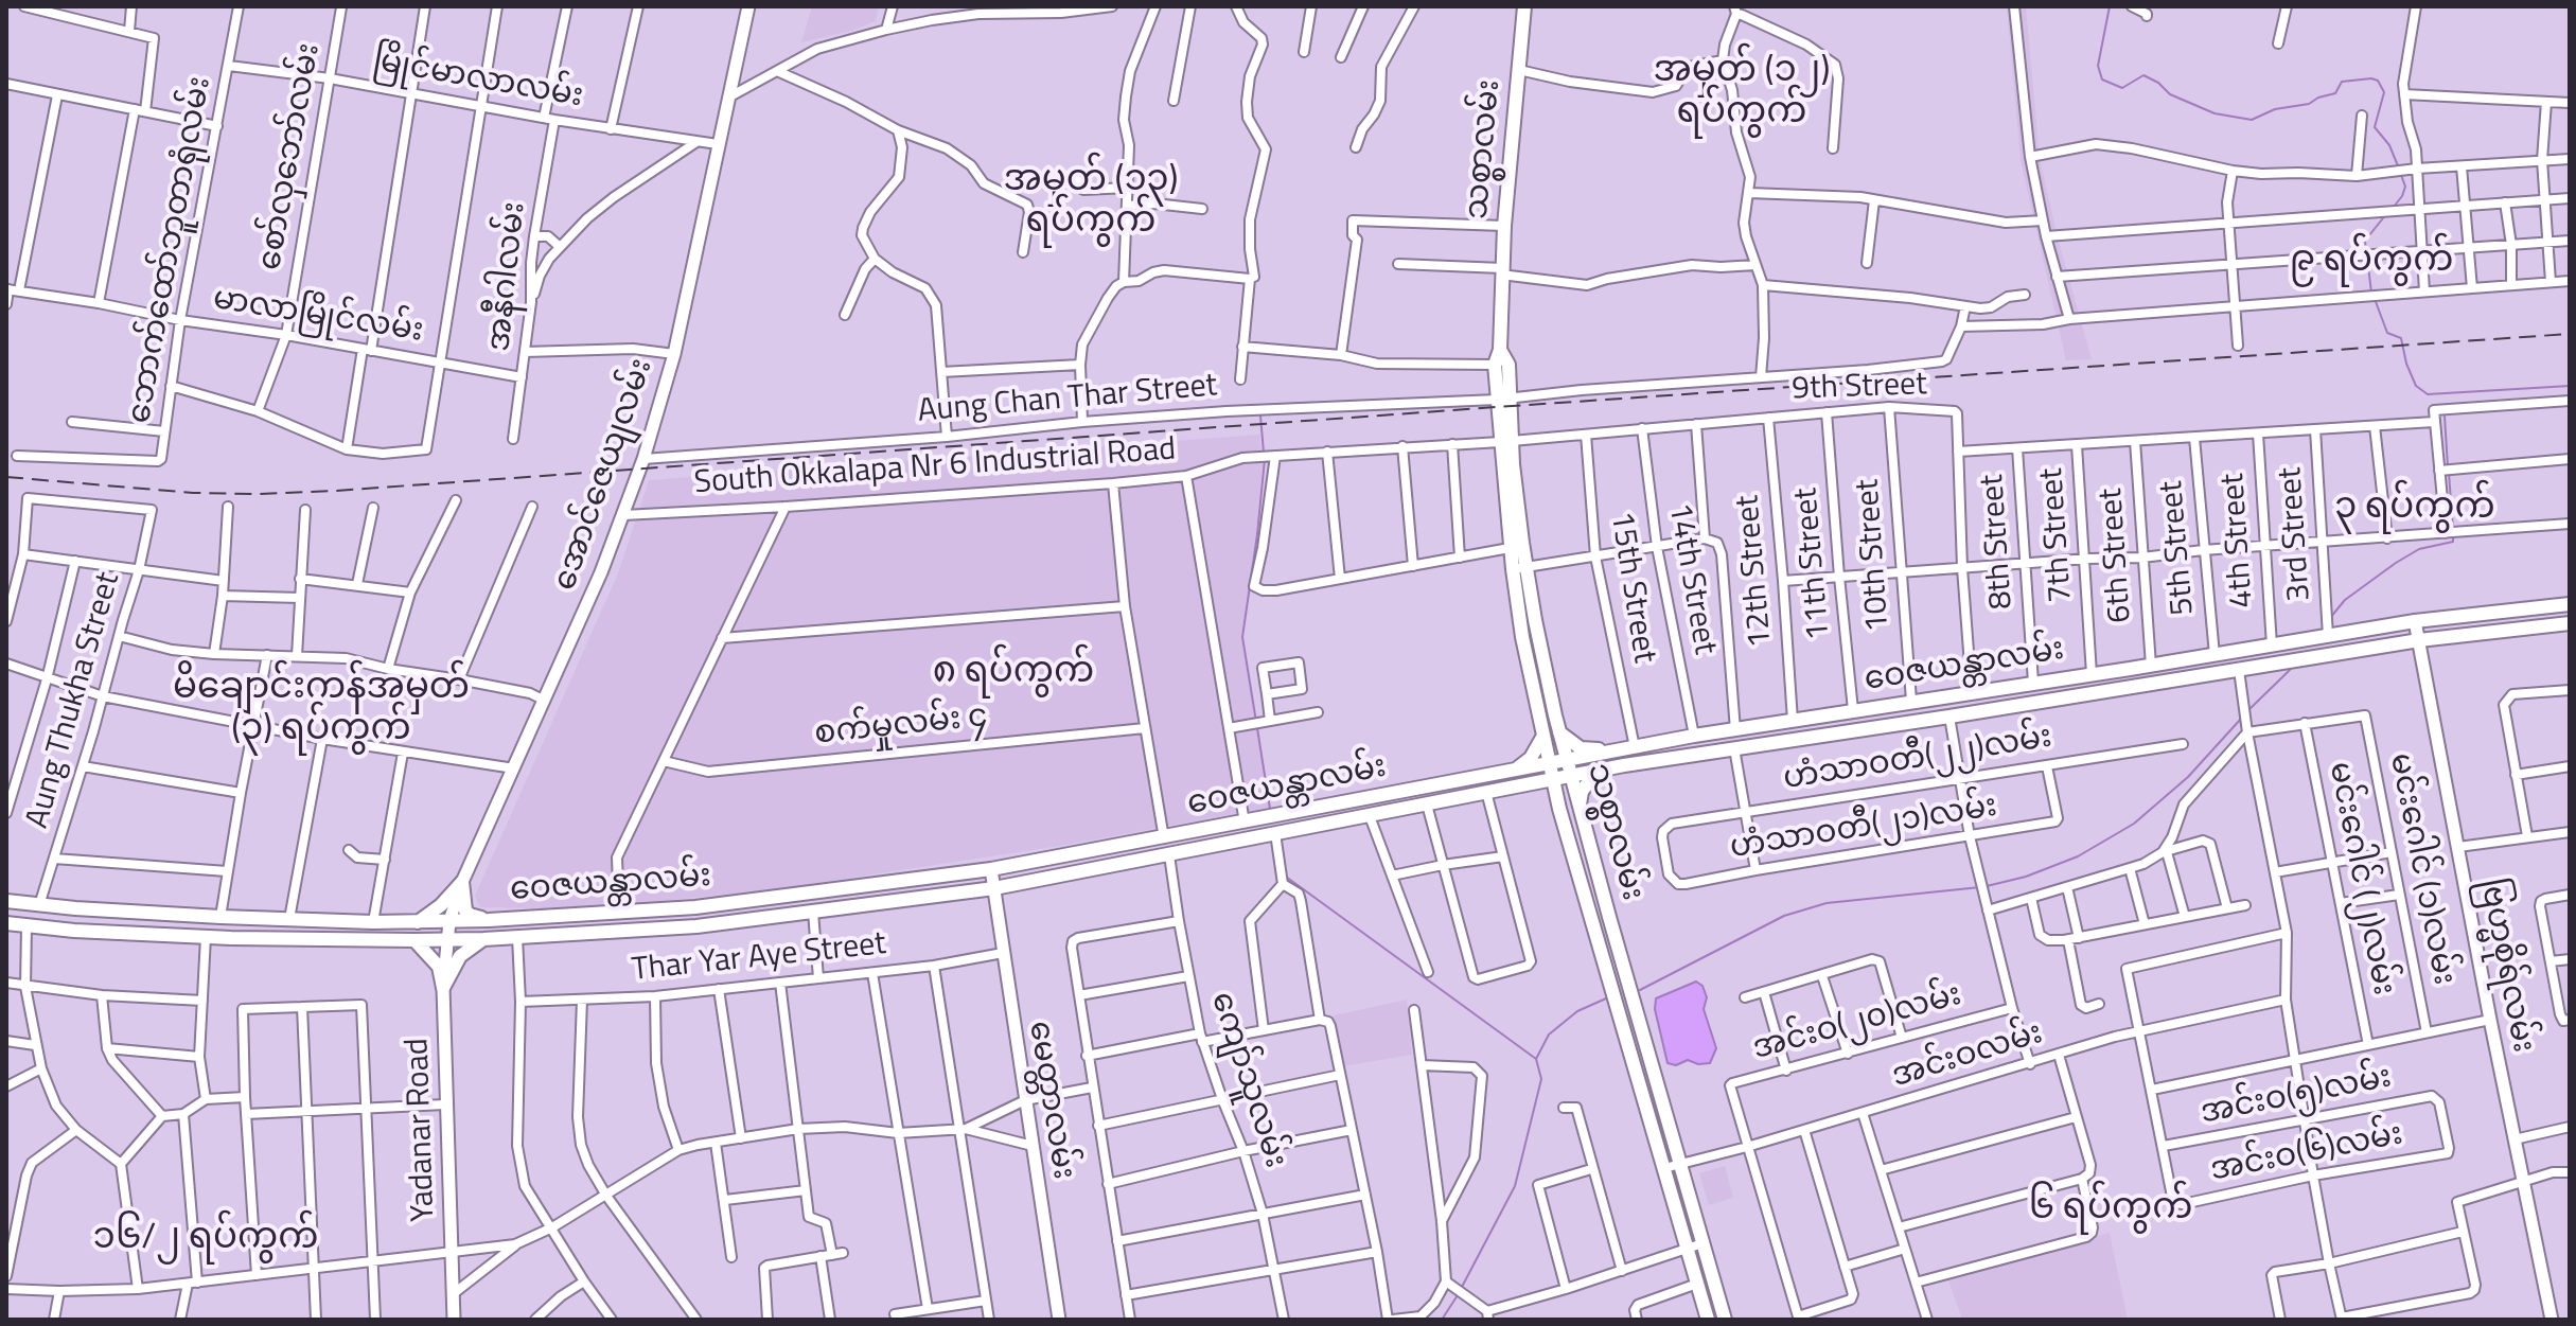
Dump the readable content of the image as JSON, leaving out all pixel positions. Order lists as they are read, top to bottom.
{
  "streets": {
    "main road": [
      "သစ္စာလမ်း",
      "အောင်ဇေယျလမ်း",
      "ဝေဇယန္တာလမ်း",
      "ဗြဟ္မစိုရ်လမ်း",
      "မေတ္တာလမ်း",
      "Yadanar Road"
    ],
    "street": [
      "မြိုင်မာလာလမ်း",
      "စော်လှဘော်လမ်း",
      "ဘောက်ထော်ဘူတာရုံလမ်း",
      "အနီဂါလမ်း",
      "မာလာမြိုင်လမ်း",
      "9th Street",
      "Aung Chan Thar Street",
      "South Okkalapa Nr 6 Industrial Road",
      "3rd Street",
      "7th Street",
      "4th Street",
      "8th Street",
      "5th Street",
      "10th Street",
      "6th Street",
      "11th Street",
      "12th Street",
      "14th Street",
      "15th Street",
      "Aung Thukha Street",
      "စက်မှုလမ်း ၄",
      "ဟံသာဝတီ(၂၂)လမ်း",
      "ဟံသာဝတီ(၂၁)လမ်း",
      "မင်းဂေါင် (၁)လမ်း",
      "မင်းဂေါင် (၂)လမ်း",
      "Thar Yar Aye Street",
      "အင်းဝ(၂၀)လမ်း",
      "အင်းဝလမ်း",
      "ကျော်သူလမ်း",
      "အင်းဝ(၅)လမ်း",
      "အင်းဝ(၆)လမ်း"
    ]
  },
  "crossings": [
    ["မြိုင်မာလာလမ်း", "စော်လှဘော်လမ်း"],
    ["မြိုင်မာလာလမ်း", "ဘောက်ထော်ဘူတာရုံလမ်း"],
    ["မြိုင်မာလာလမ်း", "အနီဂါလမ်း"],
    ["မြိုင်မာလာလမ်း", "အောင်ဇေယျလမ်း"],
    ["သစ္စာလမ်း", "9th Street"],
    ["သစ္စာလမ်း", "Aung Chan Thar Street"],
    ["သစ္စာလမ်း", "South Okkalapa Nr 6 Industrial Road"],
    ["သစ္စာလမ်း", "ဝေဇယန္တာလမ်း"],
    ["သစ္စာလမ်း", "အင်းဝလမ်း"],
    ["စော်လှဘော်လမ်း", "မာလာမြိုင်လမ်း"],
    ["ဘောက်ထော်ဘူတာရုံလမ်း", "မာလာမြိုင်လမ်း"],
    ["အနီဂါလမ်း", "မာလာမြိုင်လမ်း"],
    ["9th Street", "South Okkalapa Nr 6 Industrial Road"],
    ["9th Street", "10th Street"],
    ["9th Street", "11th Street"],
    ["9th Street", "12th Street"],
    ["9th Street", "14th Street"],
    ["9th Street", "15th Street"],
    ["9th Street", "ဝေဇယန္တာလမ်း"],
    ["Aung Chan Thar Street", "အောင်ဇေယျလမ်း"],
    ["South Okkalapa Nr 6 Industrial Road", "အောင်ဇေယျလမ်း"],
    ["အောင်ဇေယျလမ်း", "ဝေဇယန္တာလမ်း"],
    ["အောင်ဇေယျလမ်း", "Yadanar Road"],
    ["3rd Street", "ဝေဇယန္တာလမ်း"],
    ["7th Street", "ဝေဇယန္တာလမ်း"],
    ["4th Street", "ဝေဇယန္တာလမ်း"],
    ["8th Street", "ဝေဇယန္တာလမ်း"],
    ["5th Street", "ဝေဇယန္တာလမ်း"],
    ["10th Street", "ဝေဇယန္တာလမ်း"],
    ["6th Street", "ဝေဇယန္တာလမ်း"],
    ["11th Street", "ဝေဇယန္တာလမ်း"],
    ["12th Street", "ဝေဇယန္တာလမ်း"],
    ["14th Street", "ဝေဇယန္တာလမ်း"],
    ["15th Street", "ဝေဇယန္တာလမ်း"],
    ["ဝေဇယန္တာလမ်း", "Aung Thukha Street"],
    ["ဝေဇယန္တာလမ်း", "ဗြဟ္မစိုရ်လမ်း"],
    ["ဝေဇယန္တာလမ်း", "ကျော်သူလမ်း"],
    ["ဝေဇယန္တာလမ်း", "မေတ္တာလမ်း"],
    ["ဝေဇယန္တာလမ်း", "Yadanar Road"],
    ["ဟံသာဝတီ(၂၂)လမ်း", "ဟံသာဝတီ(၂၁)လမ်း"],
    ["မင်းဂေါင် (၁)လမ်း", "မင်းဂေါင် (၂)လမ်း"],
    ["Thar Yar Aye Street", "မေတ္တာလမ်း"],
    ["အင်းဝ(၂၀)လမ်း", "အင်းဝလမ်း"],
    ["အင်းဝ(၅)လမ်း", "အင်းဝ(၆)လမ်း"]
  ],
  "districts": [
    "အမှတ် (၁၂) ရပ်ကွက်",
    "အမှတ် (၁၃) ရပ်ကွက်",
    "၉ ရပ်ကွက်",
    "၃ ရပ်ကွက်",
    "၈ ရပ်ကွက်",
    "မိချောင်းကန်အမှတ် (၃) ရပ်ကွက်",
    "၆ ရပ်ကွက်",
    "၁၆/၂ ရပ်ကွက်"
  ]
}
